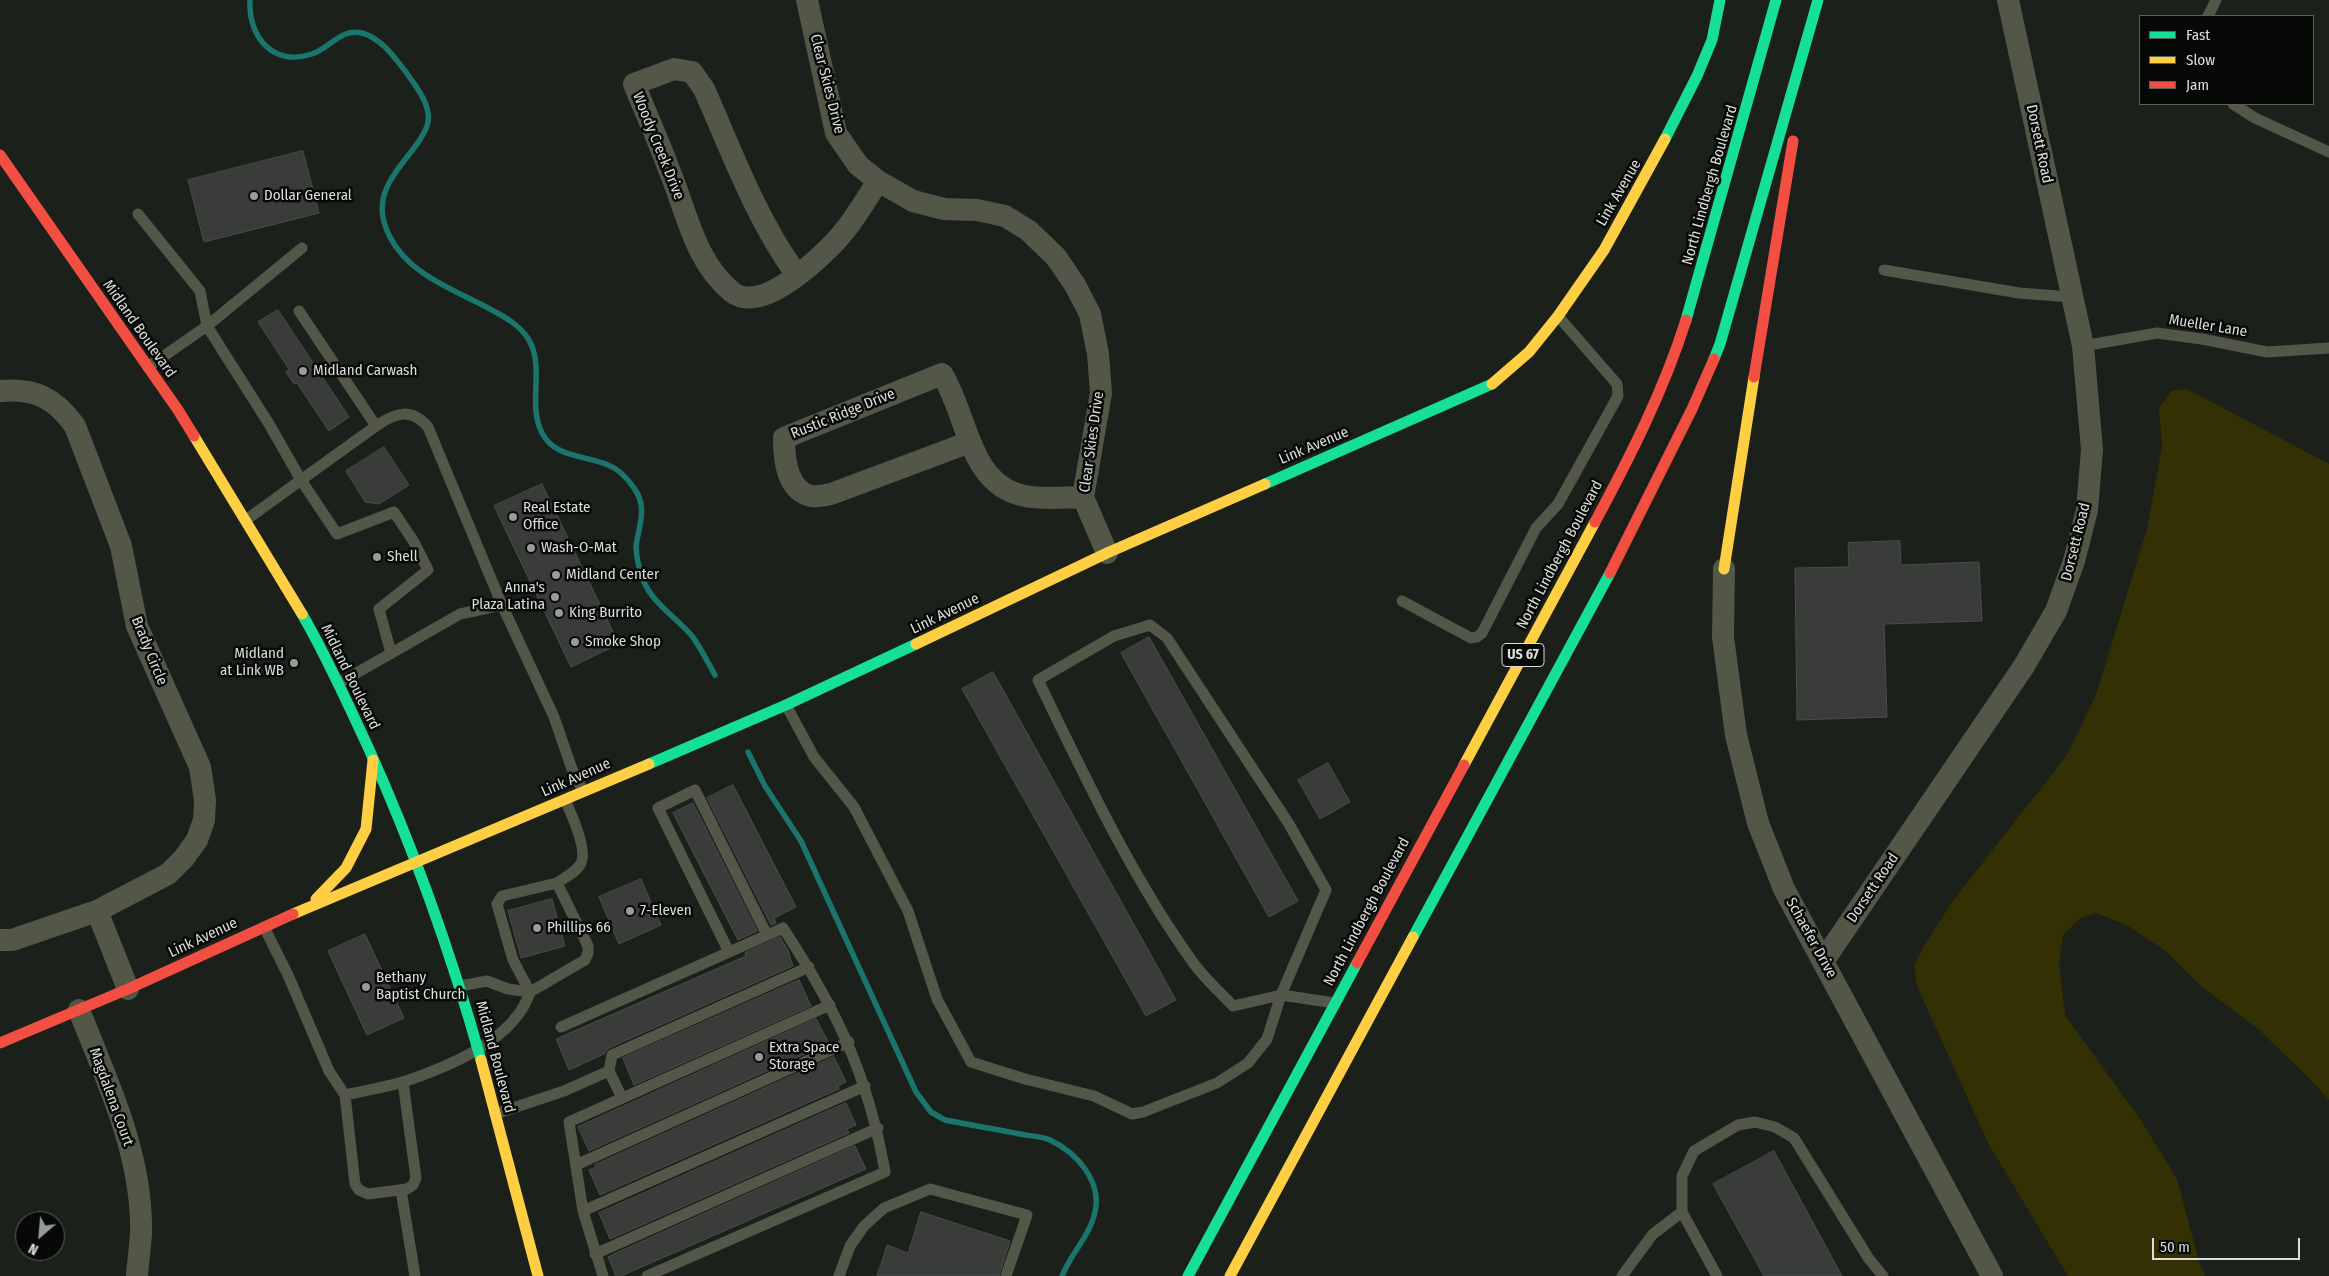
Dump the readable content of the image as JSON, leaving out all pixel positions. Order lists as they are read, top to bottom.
{
  "streets": {
    "main road": [
      "North Lindbergh Boulevard",
      "Link Avenue",
      "Midland Boulevard",
      "US 67"
    ],
    "street": [
      "Clear Skies Drive",
      "Dorsett Road",
      "Woody Creek Drive",
      "Rustic Ridge Drive",
      "Brady Circle",
      "Schaefer Drive",
      "Magdalena Court"
    ],
    "lane": ["Mueller Lane"]
  },
  "crossings": [
    ["Clear Skies Drive", "Woody Creek Drive"],
    ["Clear Skies Drive", "Link Avenue"],
    ["Clear Skies Drive", "Rustic Ridge Drive"],
    ["Dorsett Road", "Mueller Lane"],
    ["Dorsett Road", "Schaefer Drive"],
    ["Link Avenue", "Midland Boulevard"],
    ["Link Avenue", "Magdalena Court"]
  ],
  "places": [
    "Dollar General",
    "Midland Carwash",
    "Real Estate Office",
    "Wash-O-Mat",
    "Shell",
    "Midland Center",
    "Anna's Plaza Latina",
    "King Burrito",
    "Smoke Shop",
    "Midland at Link WB",
    "7-Eleven",
    "Phillips 66",
    "Bethany Baptist Church",
    "Extra Space Storage"
  ],
  "legend": ["Fast", "Slow", "Jam"],
  "scale_bar": "50 m",
  "north": "bottom left"
}
